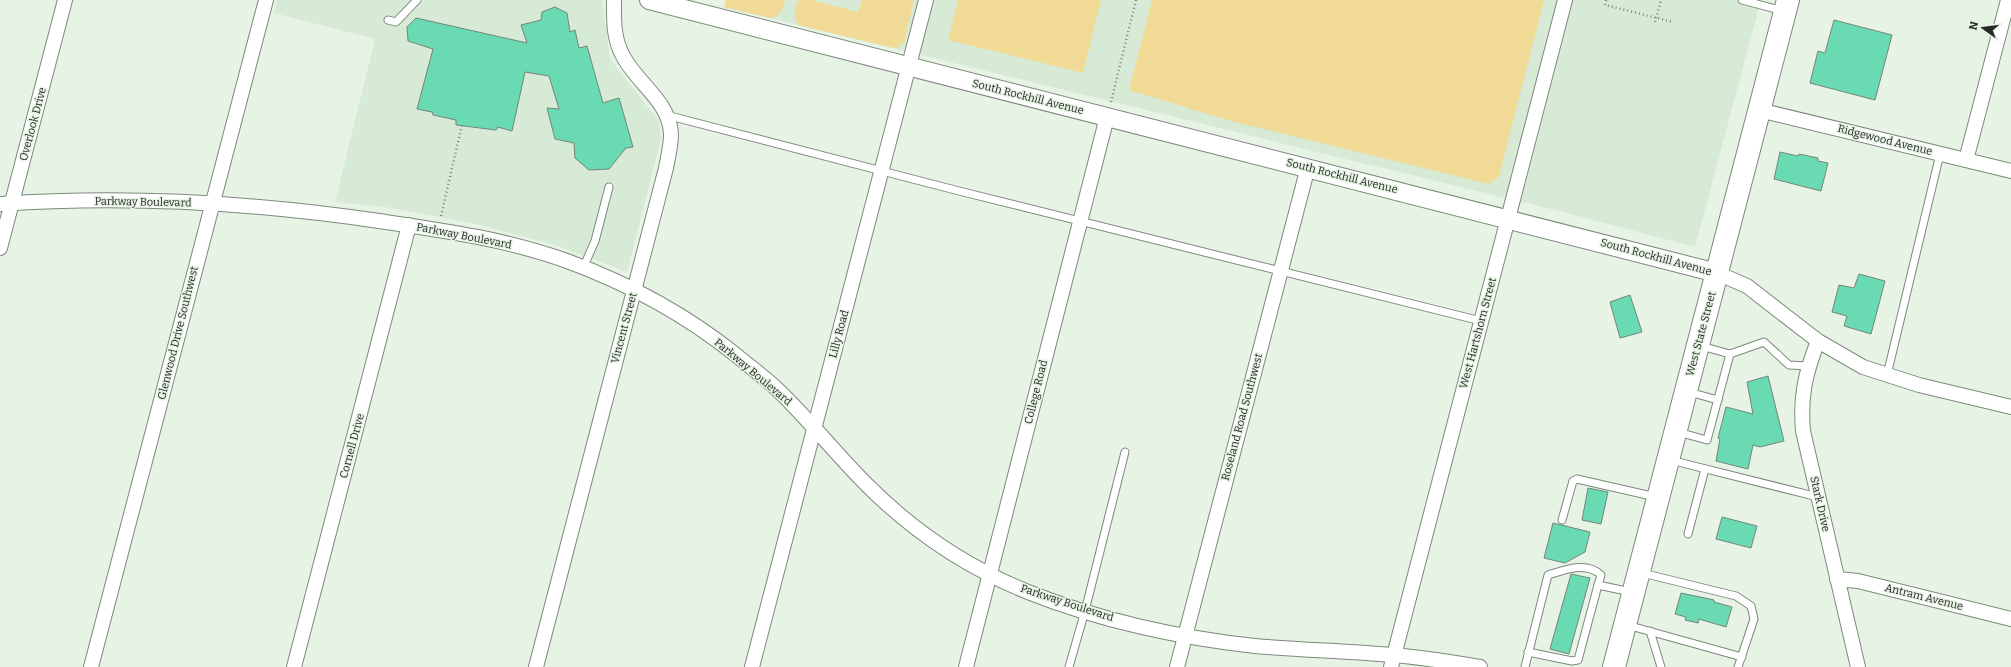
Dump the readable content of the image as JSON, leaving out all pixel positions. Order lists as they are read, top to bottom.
{
  "streets": {
    "highway": ["West State Street"],
    "street": [
      "South Rockhill Avenue",
      "Overlook Drive",
      "Ridgewood Avenue",
      "Parkway Boulevard",
      "Vincent Street",
      "Glenwood Drive Southwest",
      "West Hartshorn Street",
      "Lilly Road",
      "College Road",
      "Roseland Road Southwest",
      "Cornell Drive",
      "Stark Drive",
      "Antram Avenue"
    ]
  },
  "crossings": [
    ["South Rockhill Avenue", "West Hartshorn Street"],
    ["South Rockhill Avenue", "Lilly Road"],
    ["South Rockhill Avenue", "West State Street"],
    ["South Rockhill Avenue", "College Road"],
    ["South Rockhill Avenue", "Roseland Road Southwest"],
    ["South Rockhill Avenue", "Stark Drive"],
    ["Overlook Drive", "Parkway Boulevard"],
    ["Ridgewood Avenue", "West State Street"],
    ["Parkway Boulevard", "Vincent Street"],
    ["Parkway Boulevard", "Glenwood Drive Southwest"],
    ["Parkway Boulevard", "West Hartshorn Street"],
    ["Parkway Boulevard", "Lilly Road"],
    ["Parkway Boulevard", "College Road"],
    ["Parkway Boulevard", "Roseland Road Southwest"],
    ["Parkway Boulevard", "Cornell Drive"],
    ["Stark Drive", "Antram Avenue"]
  ],
  "north": "left"
}
